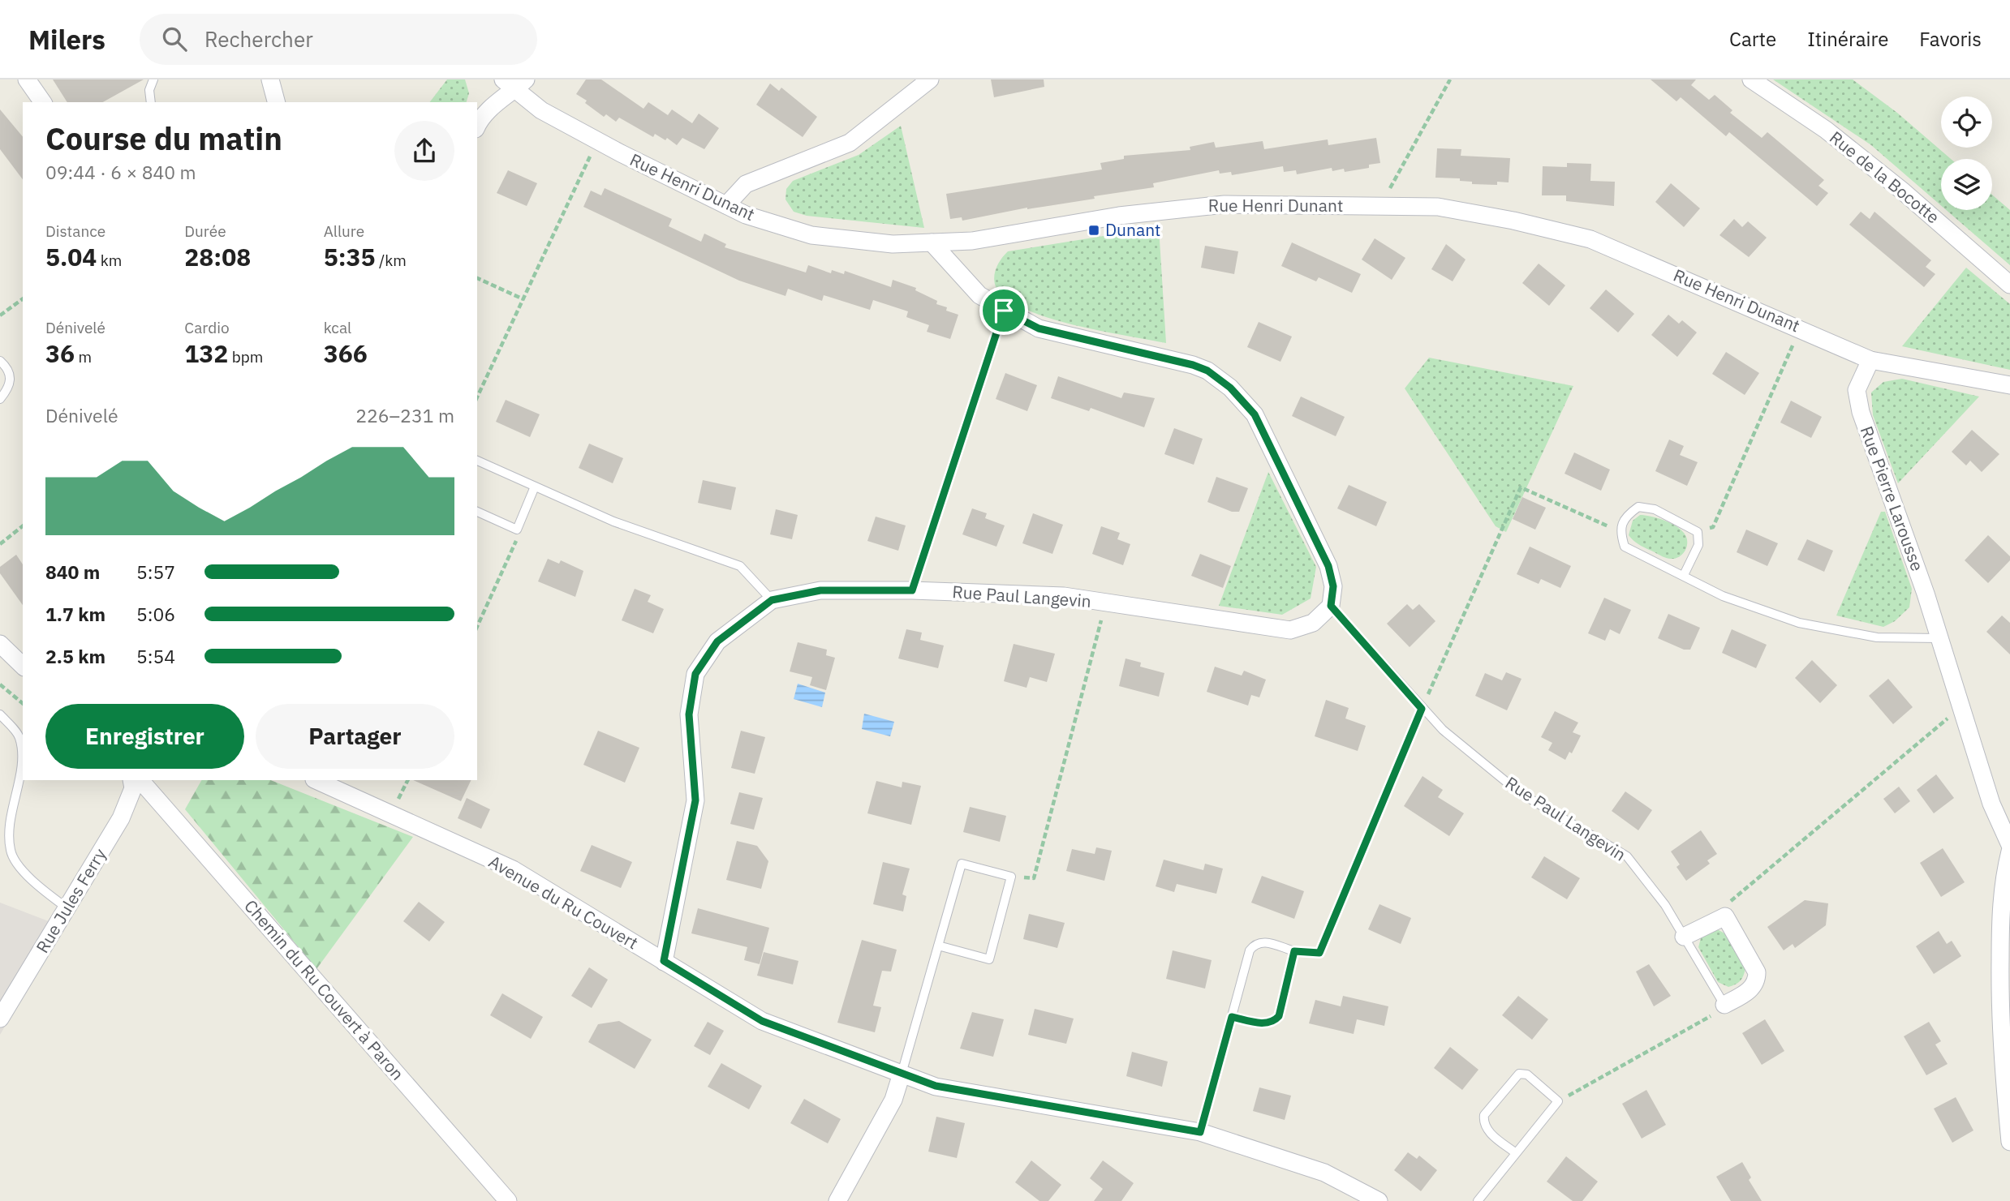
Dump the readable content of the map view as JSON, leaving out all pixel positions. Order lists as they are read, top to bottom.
{
  "streets": {
    "street": [
      "Rue de la Bocotte",
      "Rue Henri Dunant",
      "Rue Pierre Larousse",
      "Rue Paul Langevin",
      "Rue Jules Ferry",
      "Avenue du Ru Couvert",
      "Chemin du Ru Couvert à Paron"
    ]
  },
  "crossings": [
    ["Rue Henri Dunant", "Rue Pierre Larousse"],
    ["Rue Paul Langevin", "Avenue du Ru Couvert"]
  ],
  "places": {
    "transit": ["Dunant"]
  },
  "page": {
    "header": "Milers",
    "search": "Rechercher",
    "nav": ["Carte", "Itinéraire", "Favoris"],
    "heading": ["Course du matin", "09:44 · 6 × 840 m"],
    "stats": [
      ["Distance", "5.04 km"],
      ["Durée", "28:08"],
      ["Allure", "5:35 /km"],
      ["Dénivelé", "36 m"],
      ["Cardio", "132 bpm"],
      ["kcal", "366"]
    ],
    "chart": ["Dénivelé", "226–231 m"],
    "list": [
      {
        "name": "840 m",
        "note": "5:57"
      },
      {
        "name": "1.7 km",
        "note": "5:06"
      },
      {
        "name": "2.5 km",
        "note": "5:54"
      }
    ],
    "buttons": ["Enregistrer", "Partager"]
  }
}
